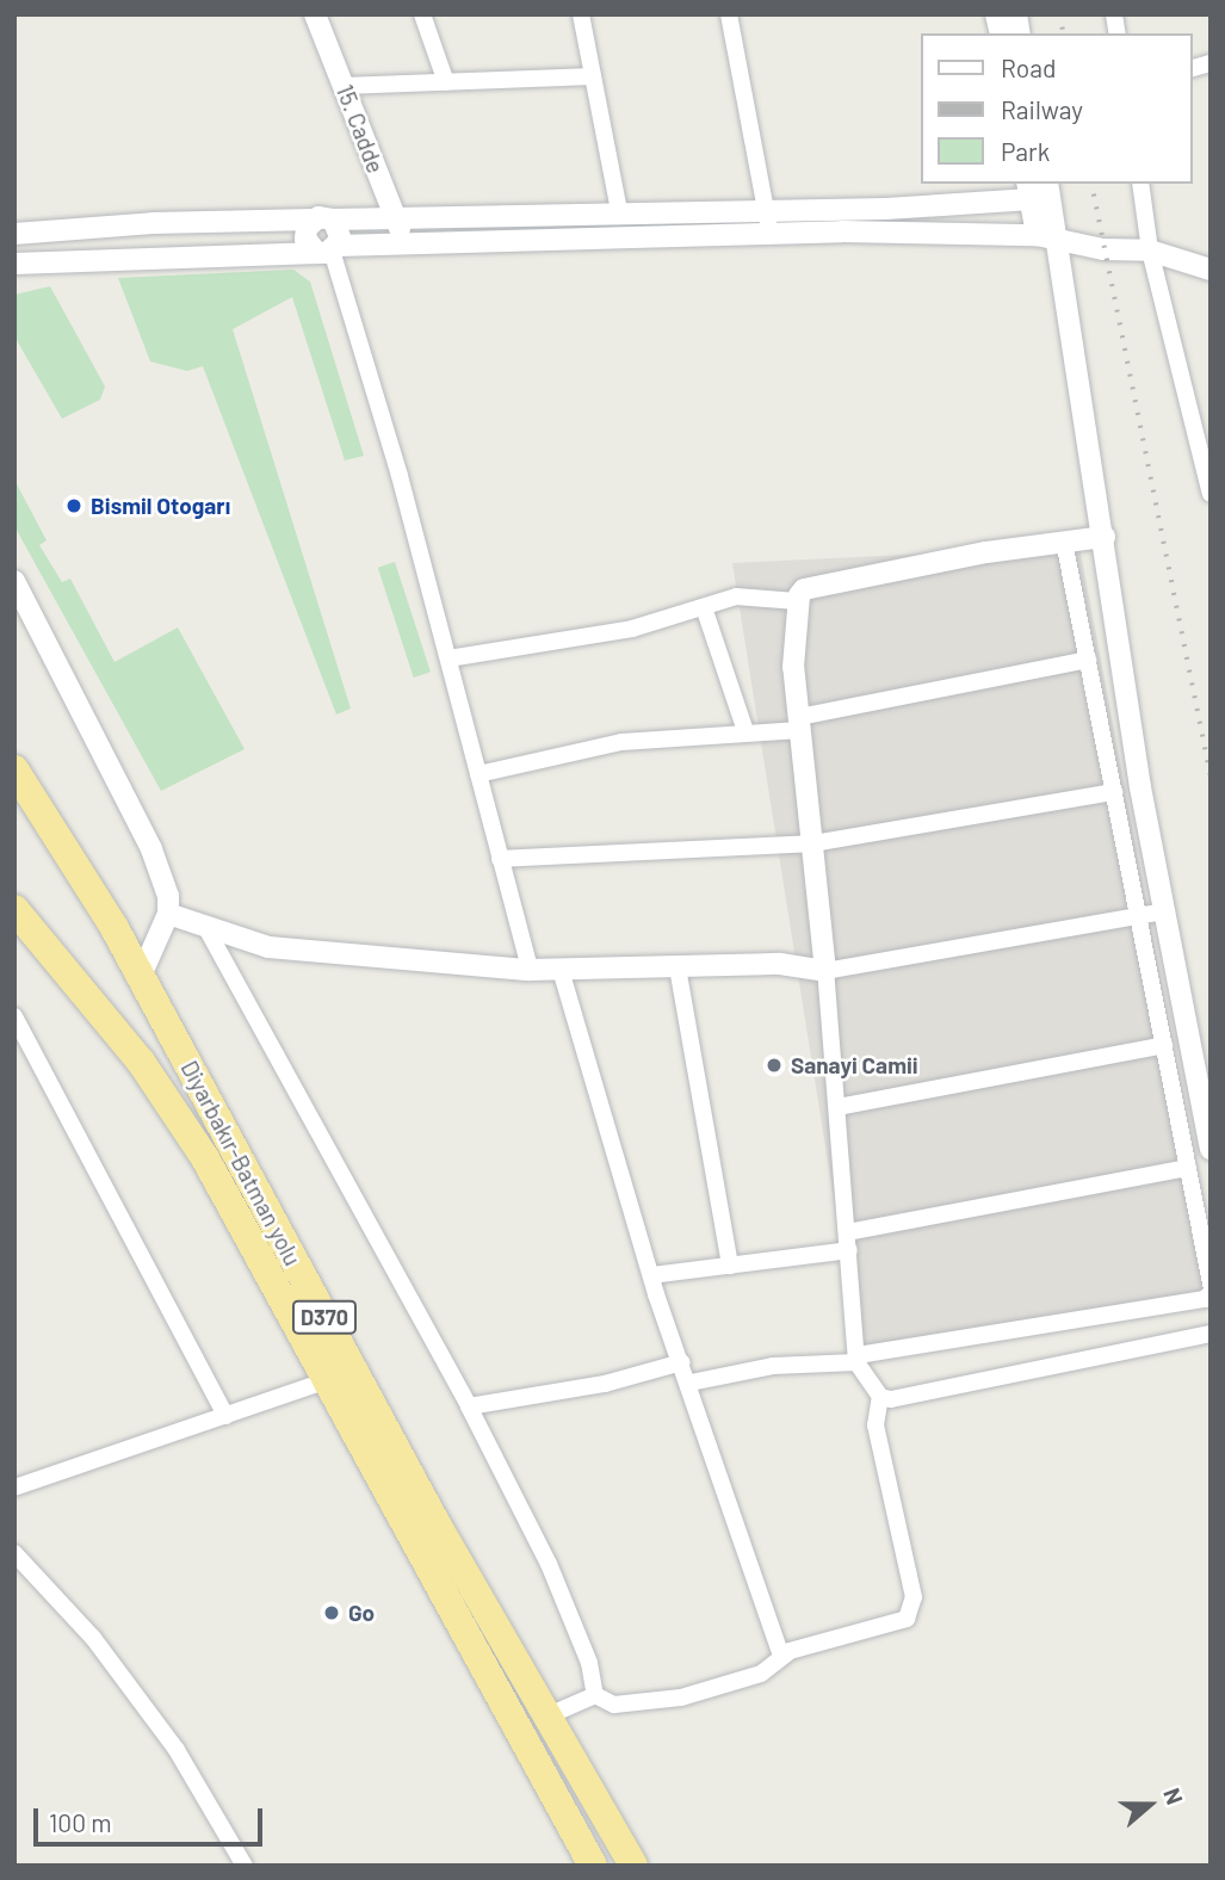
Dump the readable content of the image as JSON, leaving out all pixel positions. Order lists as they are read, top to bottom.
{
  "streets": {
    "highway": ["Diyarbakır-Batman yolu", "D370"],
    "street": ["15. Cadde"]
  },
  "places": ["Bismil Otogarı", "Sanayi Camii", "Go"],
  "legend": ["Road", "Railway", "Park"],
  "scale_bar": "100 m",
  "north": "right"
}
